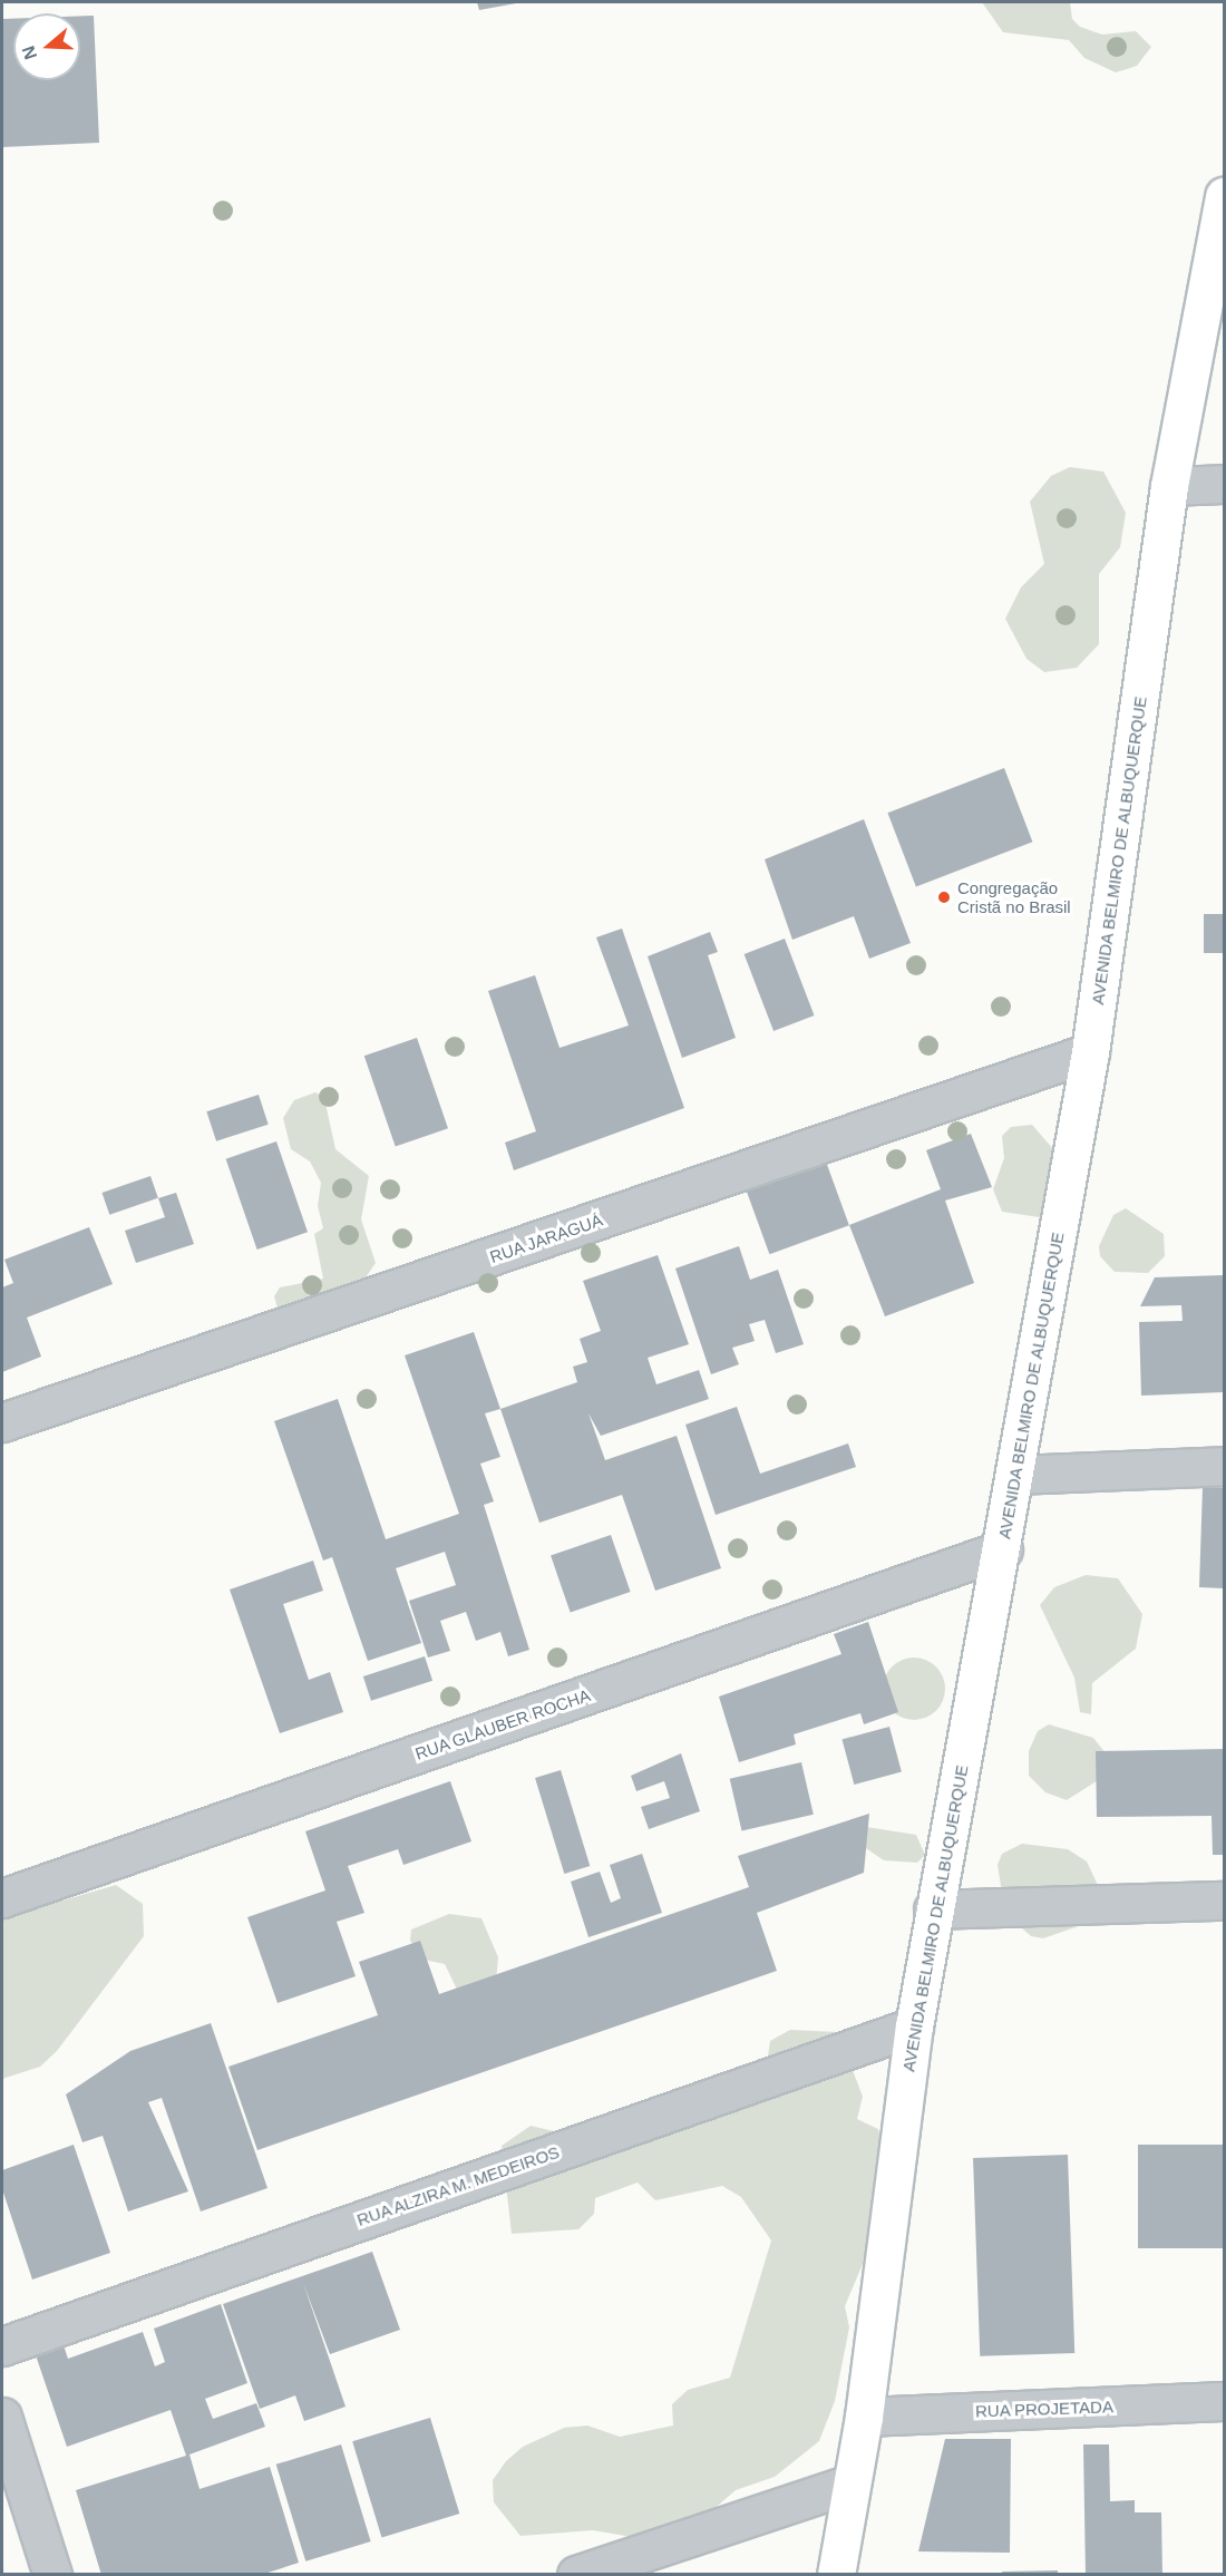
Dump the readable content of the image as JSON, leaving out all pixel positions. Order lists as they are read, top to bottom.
{
  "streets": {
    "main road": ["AVENIDA BELMIRO DE ALBUQUERQUE"],
    "street": [
      "RUA JARAGUÁ",
      "RUA GLAUBER ROCHA",
      "RUA ALZIRA M. MEDEIROS",
      "RUA PROJETADA"
    ]
  },
  "crossings": [
    ["AVENIDA BELMIRO DE ALBUQUERQUE", "RUA JARAGUÁ"],
    ["AVENIDA BELMIRO DE ALBUQUERQUE", "RUA GLAUBER ROCHA"],
    ["AVENIDA BELMIRO DE ALBUQUERQUE", "RUA ALZIRA M. MEDEIROS"],
    ["AVENIDA BELMIRO DE ALBUQUERQUE", "RUA PROJETADA"]
  ],
  "places": ["Congregação Cristã no Brasil"],
  "north": "left"
}
